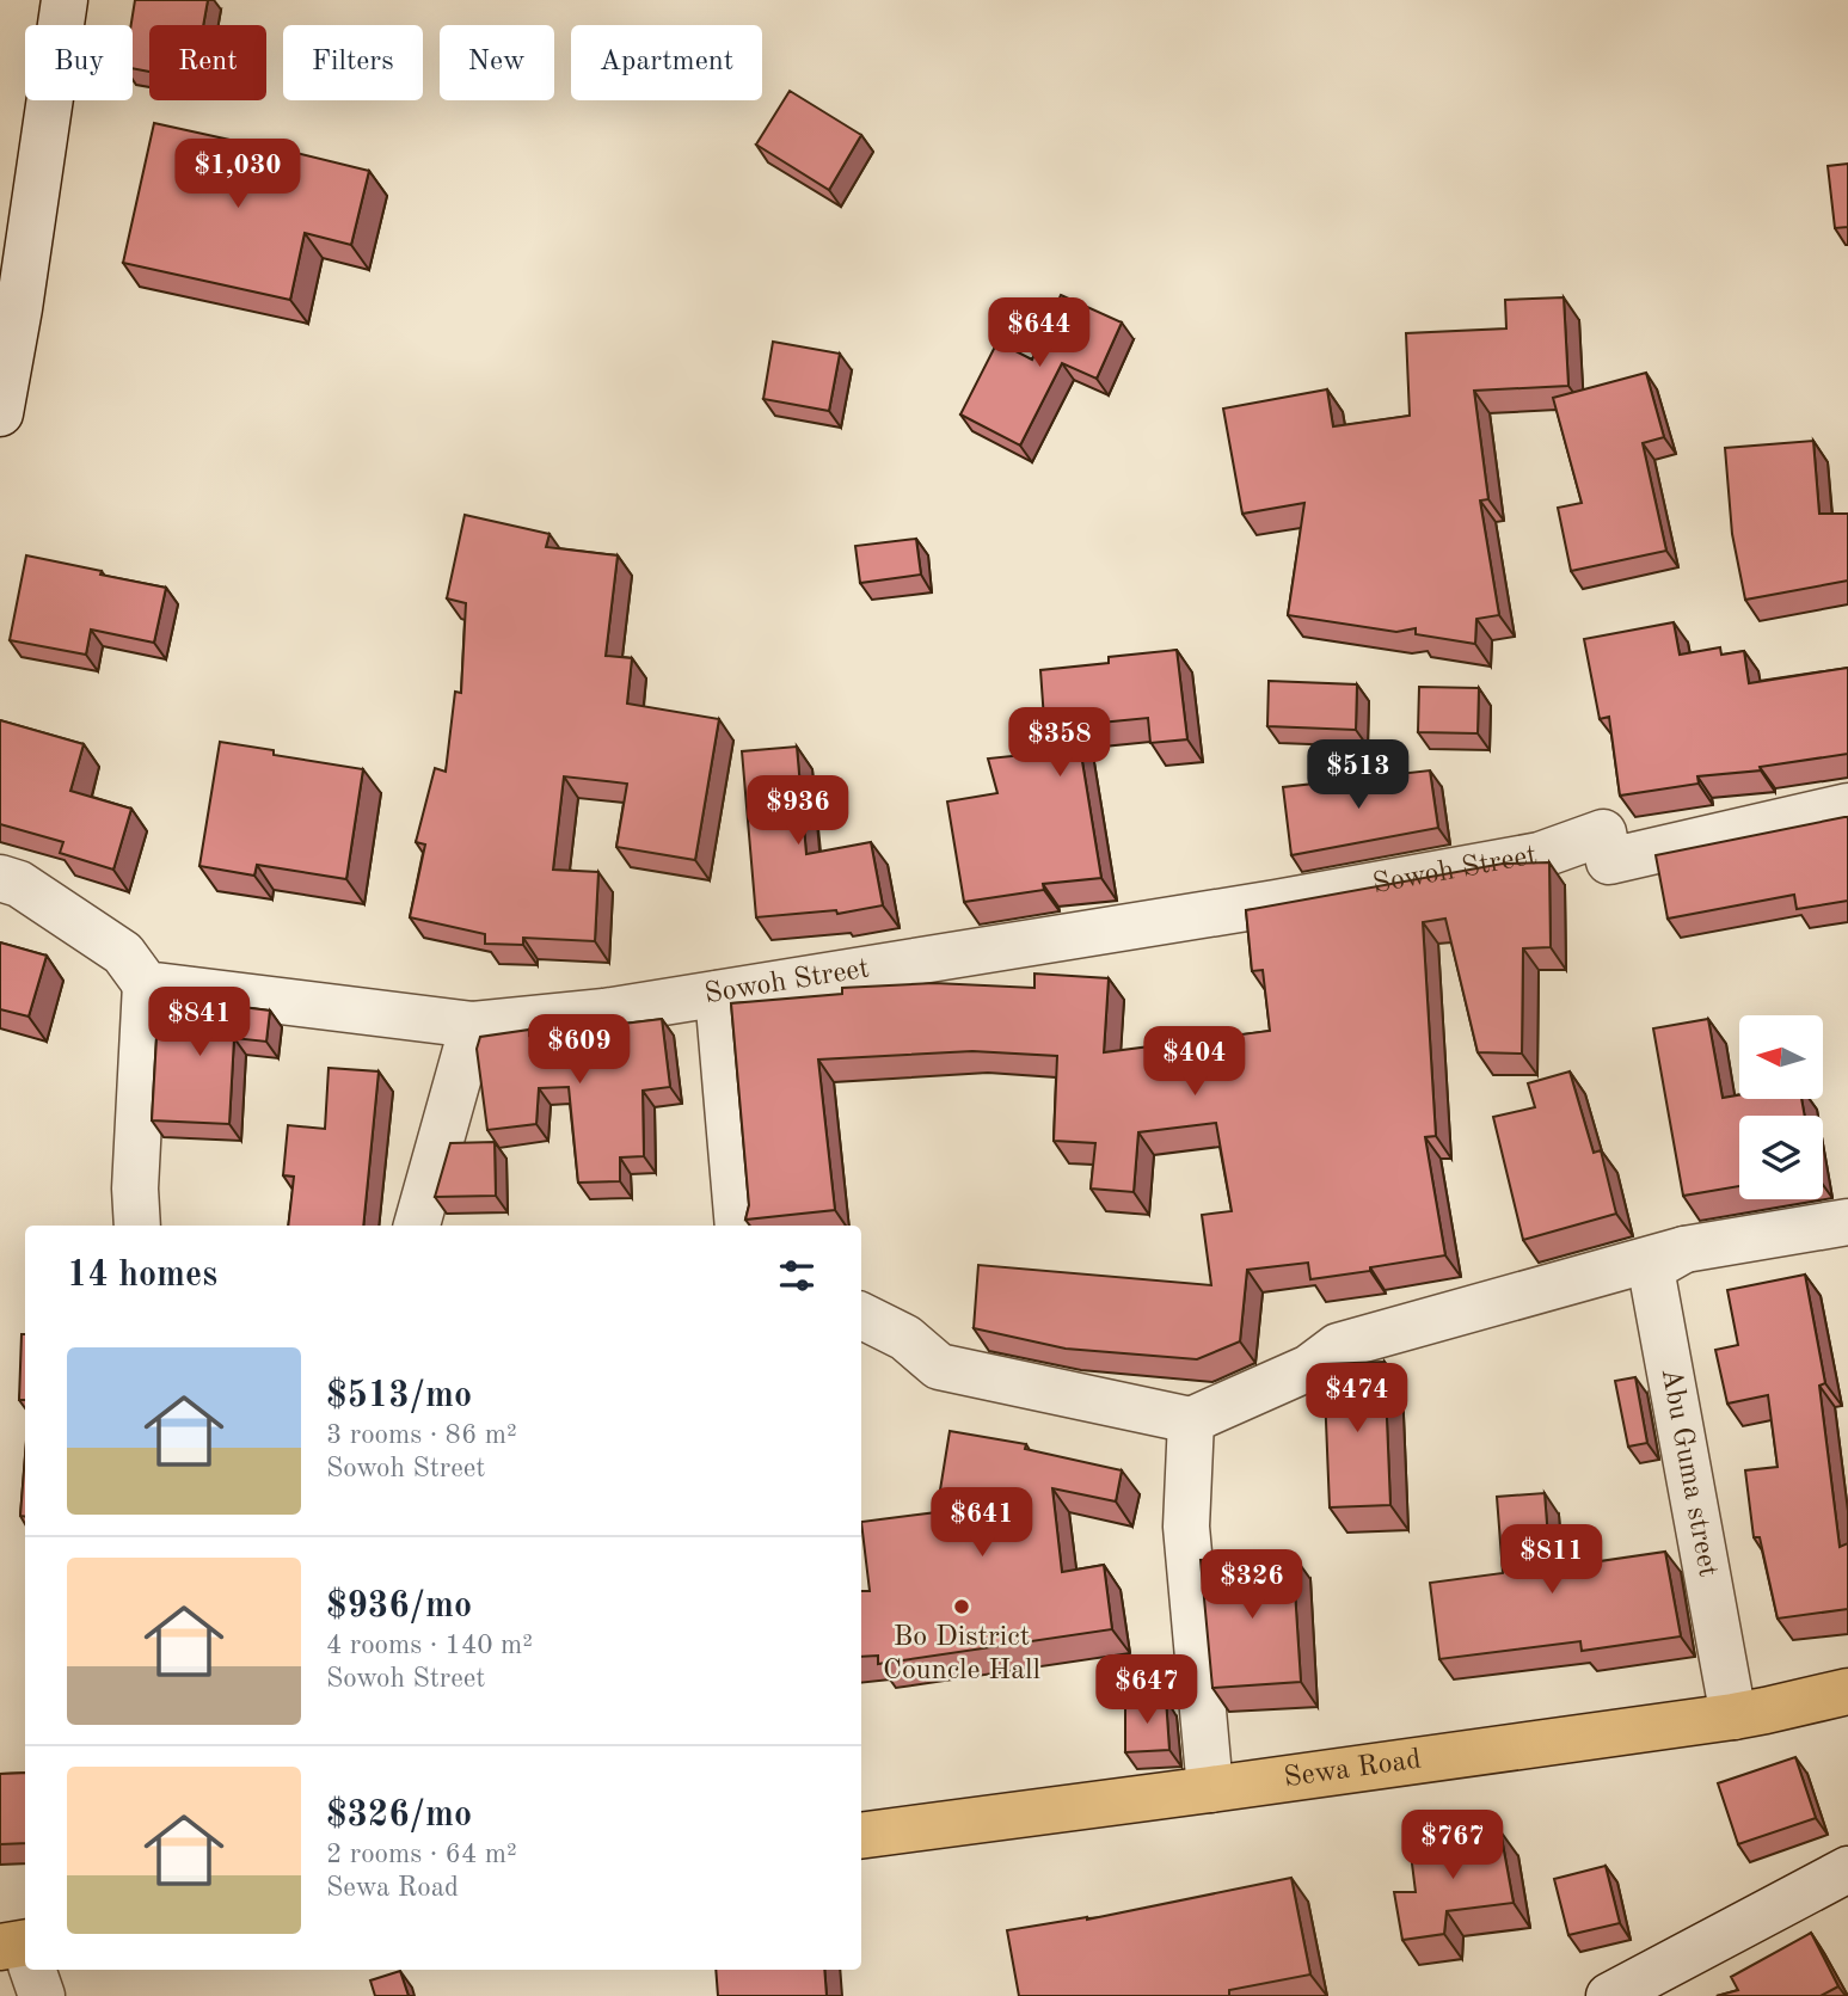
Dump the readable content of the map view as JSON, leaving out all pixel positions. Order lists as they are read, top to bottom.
{
  "streets": {
    "main road": ["Sewa Road"],
    "street": ["Sowoh Street", "Abu Guma street"]
  },
  "crossings": [
    ["Abu Guma street", "Sewa Road"]
  ],
  "places": ["Bo District Councle Hall"],
  "north": "left",
  "page": {
    "chip": [
      "Buy",
      "Rent",
      "Filters",
      "New",
      "Apartment"
    ],
    "price": [
      "$1,030",
      "$644",
      "$358",
      "$513",
      "$936",
      "$841",
      "$609",
      "$404",
      "$474",
      "$641",
      "$811",
      "$326",
      "$647",
      "$767"
    ],
    "heading": "14 homes",
    "list": [
      {
        "name": "$513/mo",
        "note": "3 rooms · 86 m² · Sowoh Street"
      },
      {
        "name": "$936/mo",
        "note": "4 rooms · 140 m² · Sowoh Street"
      },
      {
        "name": "$326/mo",
        "note": "2 rooms · 64 m² · Sewa Road"
      }
    ]
  }
}
